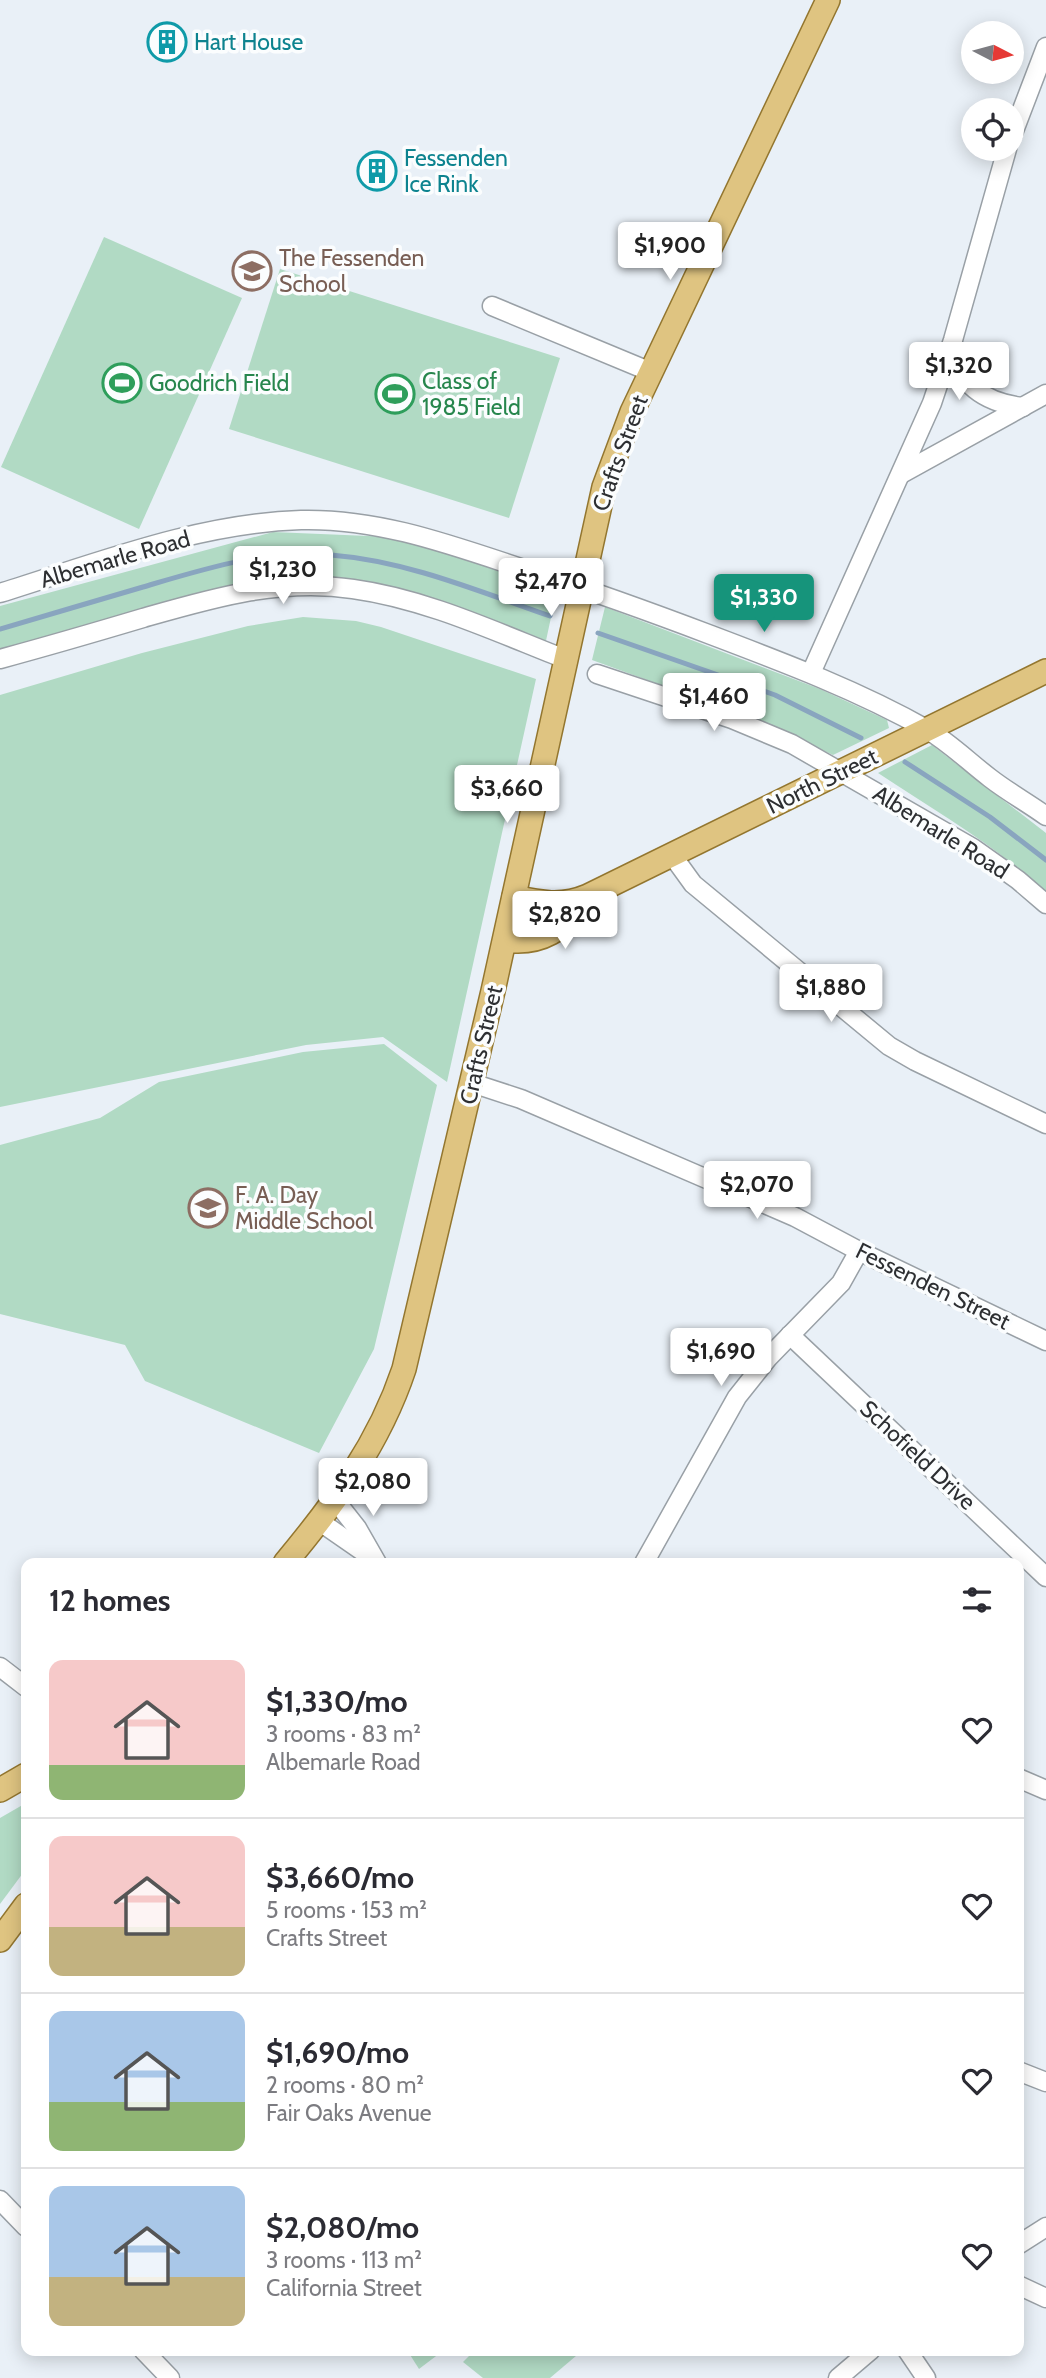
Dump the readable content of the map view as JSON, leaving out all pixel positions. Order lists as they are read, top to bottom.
{
  "streets": {
    "main road": ["Crafts Street", "North Street"],
    "street": ["Albemarle Road", "Fessenden Street", "Schofield Drive"]
  },
  "crossings": [
    ["Crafts Street", "Albemarle Road"],
    ["Crafts Street", "North Street"],
    ["Crafts Street", "Fessenden Street"],
    ["Albemarle Road", "North Street"]
  ],
  "places": {
    "building": ["Hart House", "Fessenden Ice Rink"],
    "school or university": ["The Fessenden School", "F. A. Day Middle School"],
    "sports": ["Goodrich Field", "Class of 1985 Field"]
  },
  "north": "right",
  "page": {
    "price": [
      "$1,900",
      "$1,320",
      "$1,230",
      "$2,470",
      "$1,330",
      "$1,460",
      "$3,660",
      "$2,820",
      "$1,880",
      "$2,070",
      "$1,690",
      "$2,080"
    ],
    "heading": "12 homes",
    "list": [
      {
        "name": "$1,330/mo",
        "note": "3 rooms · 83 m² · Albemarle Road"
      },
      {
        "name": "$3,660/mo",
        "note": "5 rooms · 153 m² · Crafts Street"
      },
      {
        "name": "$1,690/mo",
        "note": "2 rooms · 80 m² · Fair Oaks Avenue"
      },
      {
        "name": "$2,080/mo",
        "note": "3 rooms · 113 m² · California Street"
      }
    ]
  }
}
